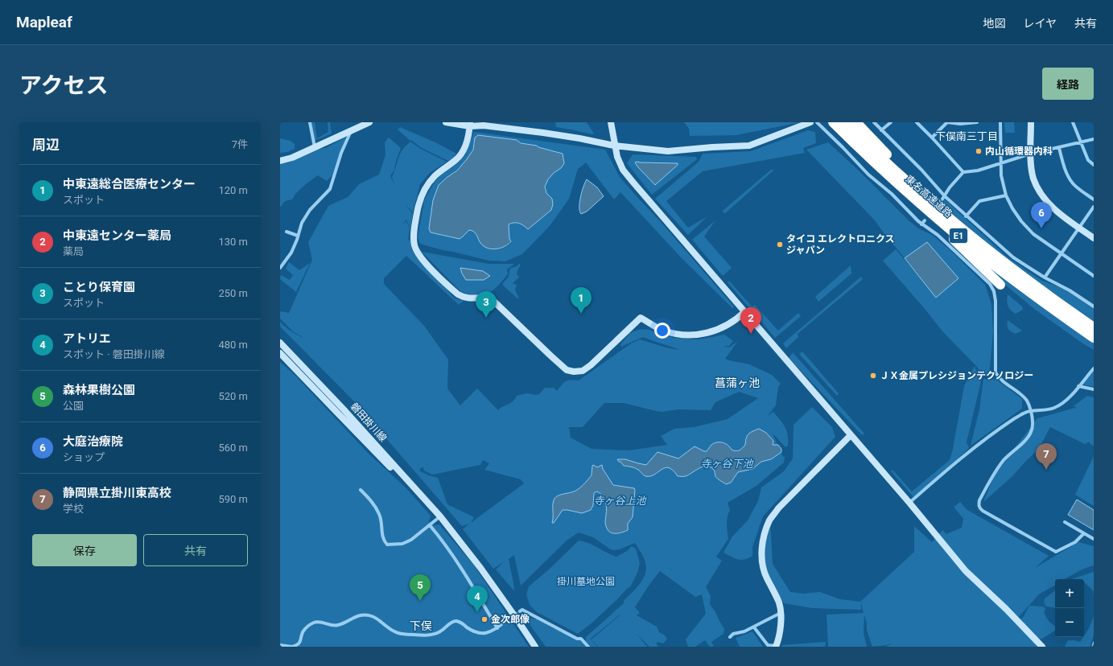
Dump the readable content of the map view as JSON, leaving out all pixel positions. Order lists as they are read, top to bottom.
{
  "streets": {
    "highway": ["東名高速道路", "E1"],
    "street": ["磐田掛川線"]
  },
  "districts": ["下俣南三丁目", "菖蒲ヶ池", "下俣"],
  "water": ["寺ヶ谷下池", "寺ヶ谷上池"],
  "parks": ["掛川墓地公園"],
  "places": [
    "内山循環器内科",
    "タイコ エレクトロニクス ジャパン",
    "ＪＸ金属プレシジョンテクノロジー",
    "金次郎像"
  ],
  "page": {
    "header": "Mapleaf",
    "nav": ["地図", "レイヤ", "共有"],
    "title": "アクセス",
    "buttons": [
      "経路",
      ["保存", "共有"]
    ],
    "heading": ["周辺", "7件"],
    "list": [
      {
        "mark": "1",
        "name": "中東遠総合医療センター",
        "note": "スポット",
        "value": "120 m"
      },
      {
        "mark": "2",
        "name": "中東遠センター薬局",
        "note": "薬局",
        "value": "130 m"
      },
      {
        "mark": "3",
        "name": "ことり保育園",
        "note": "スポット",
        "value": "250 m"
      },
      {
        "mark": "4",
        "name": "アトリエ",
        "note": "スポット · 磐田掛川線",
        "value": "480 m"
      },
      {
        "mark": "5",
        "name": "森林果樹公園",
        "note": "公園",
        "value": "520 m"
      },
      {
        "mark": "6",
        "name": "大庭治療院",
        "note": "ショップ",
        "value": "560 m"
      },
      {
        "mark": "7",
        "name": "静岡県立掛川東高校",
        "note": "学校",
        "value": "590 m"
      }
    ],
    "pins": [
      "6",
      "1",
      "3",
      "2",
      "7",
      "5",
      "4"
    ],
    "map_buttons": ["+", "−"]
  }
}
